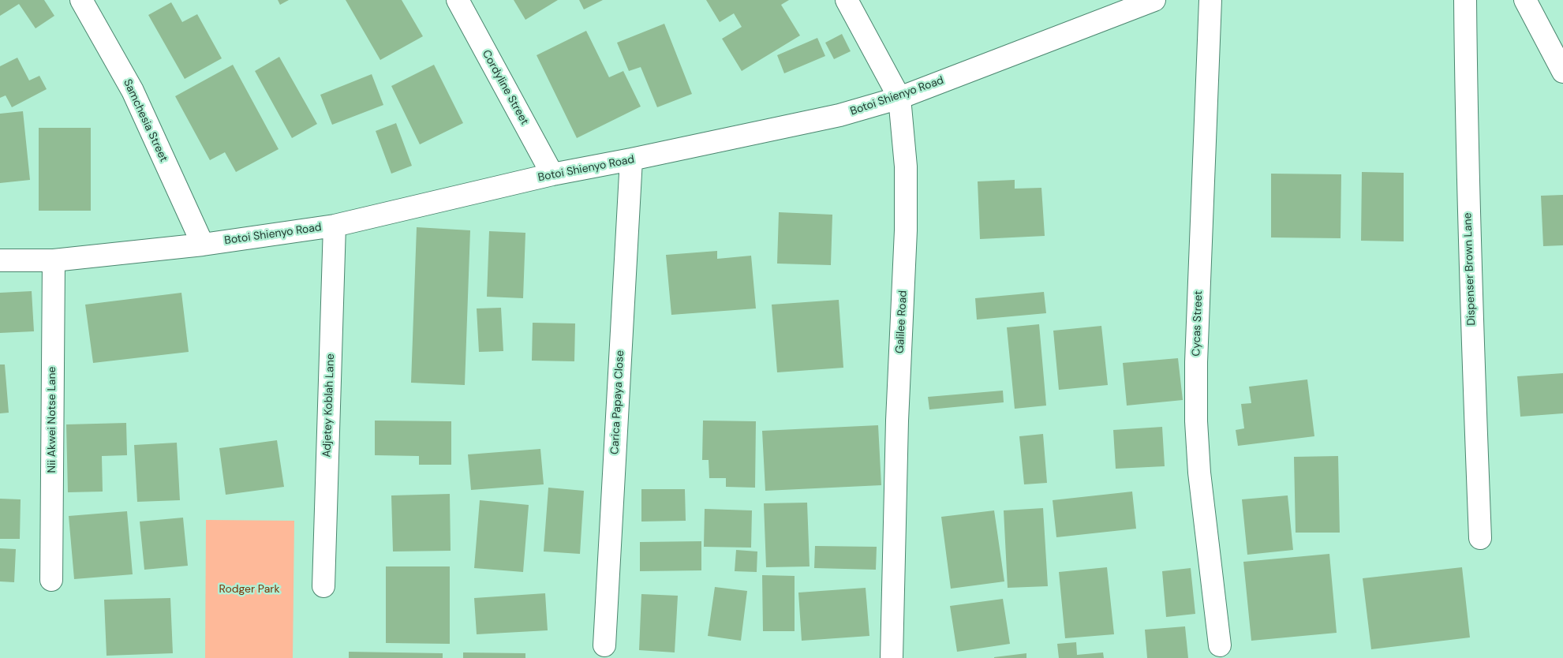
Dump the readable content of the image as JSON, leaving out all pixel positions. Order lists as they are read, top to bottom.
{
  "streets": {
    "street": [
      "Cordyline Street",
      "Botoi Shienyo Road",
      "Samchesia Street",
      "Dispenser Brown Lane",
      "Galilee Road",
      "Cycas Street",
      "Carica Papaya Close",
      "Adjetey Koblah Lane",
      "Nii Akwei Notse Lane"
    ]
  },
  "crossings": [
    ["Cordyline Street", "Botoi Shienyo Road"],
    ["Botoi Shienyo Road", "Samchesia Street"],
    ["Botoi Shienyo Road", "Galilee Road"],
    ["Botoi Shienyo Road", "Carica Papaya Close"],
    ["Botoi Shienyo Road", "Adjetey Koblah Lane"],
    ["Botoi Shienyo Road", "Nii Akwei Notse Lane"]
  ],
  "parks": ["Rodger Park"]
}
